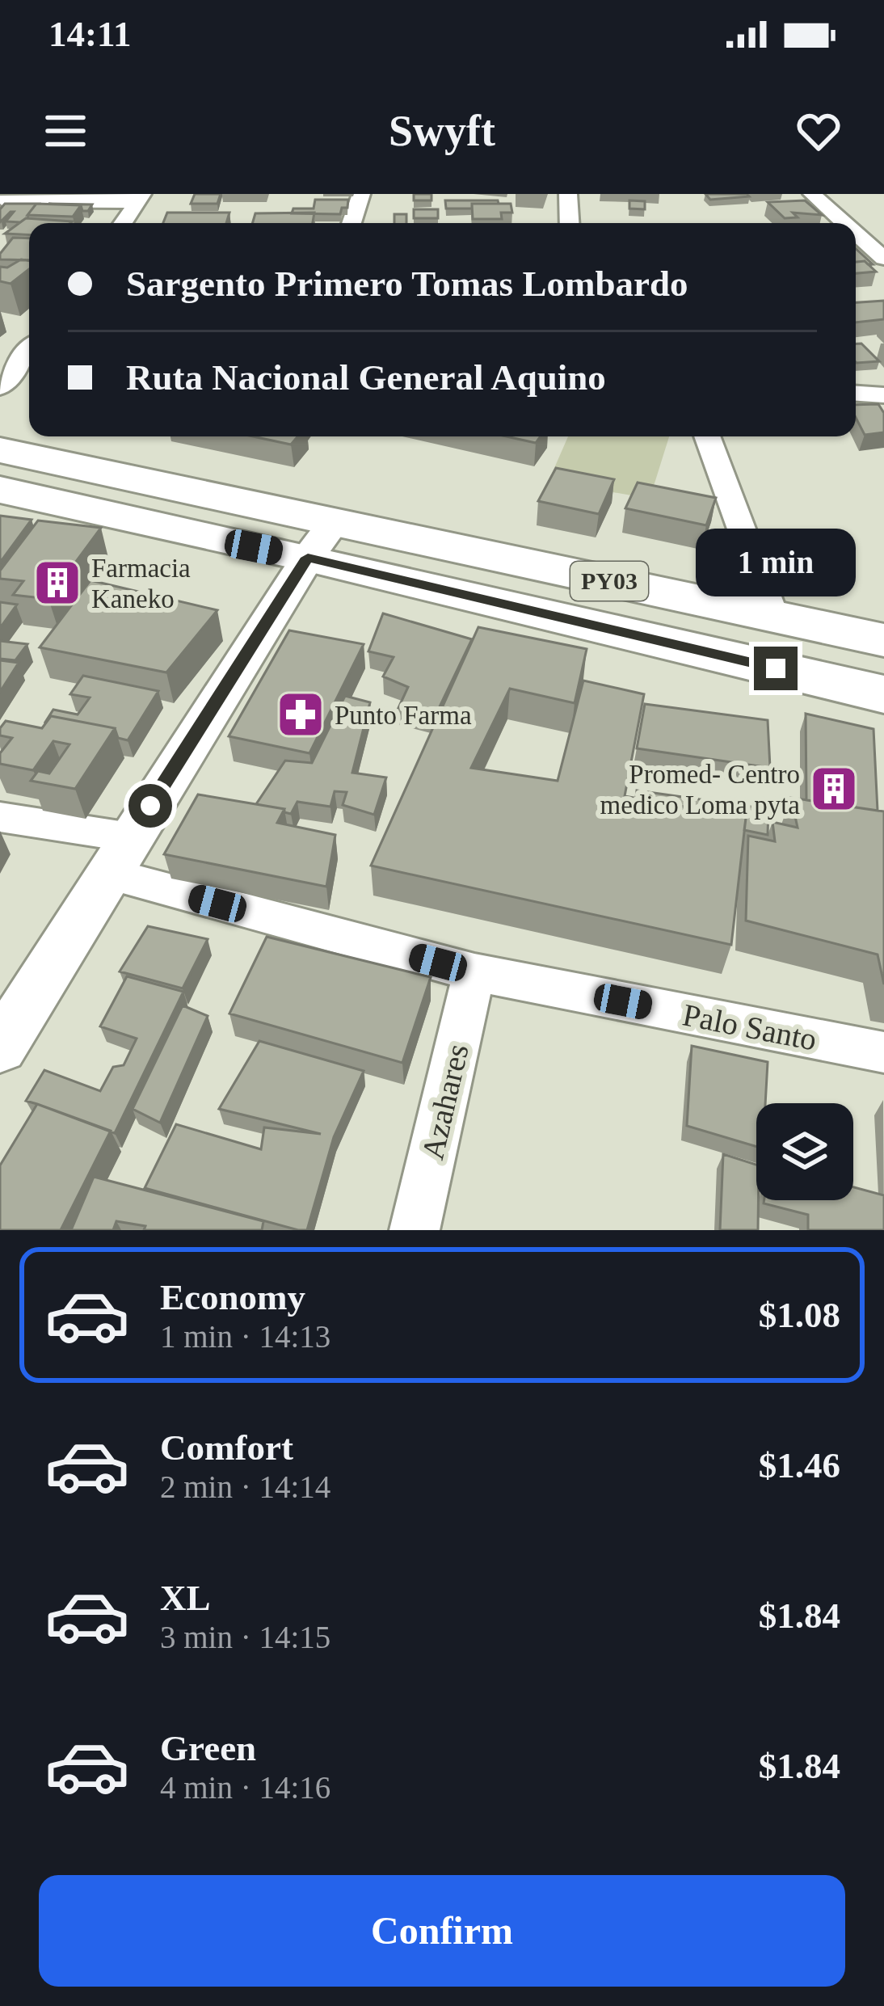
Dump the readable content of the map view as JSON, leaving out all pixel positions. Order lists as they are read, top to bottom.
{
  "streets": {
    "highway": ["PY03"],
    "street": ["Palo Santo", "Azahares"]
  },
  "crossings": [
    ["Palo Santo", "Azahares"]
  ],
  "places": {
    "building": ["Farmacia Kaneko", "Promed- Centro medico Loma pyta"],
    "pharmacy": ["Punto Farma"]
  },
  "page": {
    "status": "14:11",
    "header": "Swyft",
    "banner": ["Sargento Primero Tomas Lombardo", "Ruta Nacional General Aquino"],
    "bubble": "1 min",
    "list": [
      {
        "name": "Economy",
        "note": "1 min · 14:13",
        "value": "$1.08"
      },
      {
        "name": "Comfort",
        "note": "2 min · 14:14",
        "value": "$1.46"
      },
      {
        "name": "XL",
        "note": "3 min · 14:15",
        "value": "$1.84"
      },
      {
        "name": "Green",
        "note": "4 min · 14:16",
        "value": "$1.84"
      }
    ],
    "buttons": "Confirm"
  }
}
